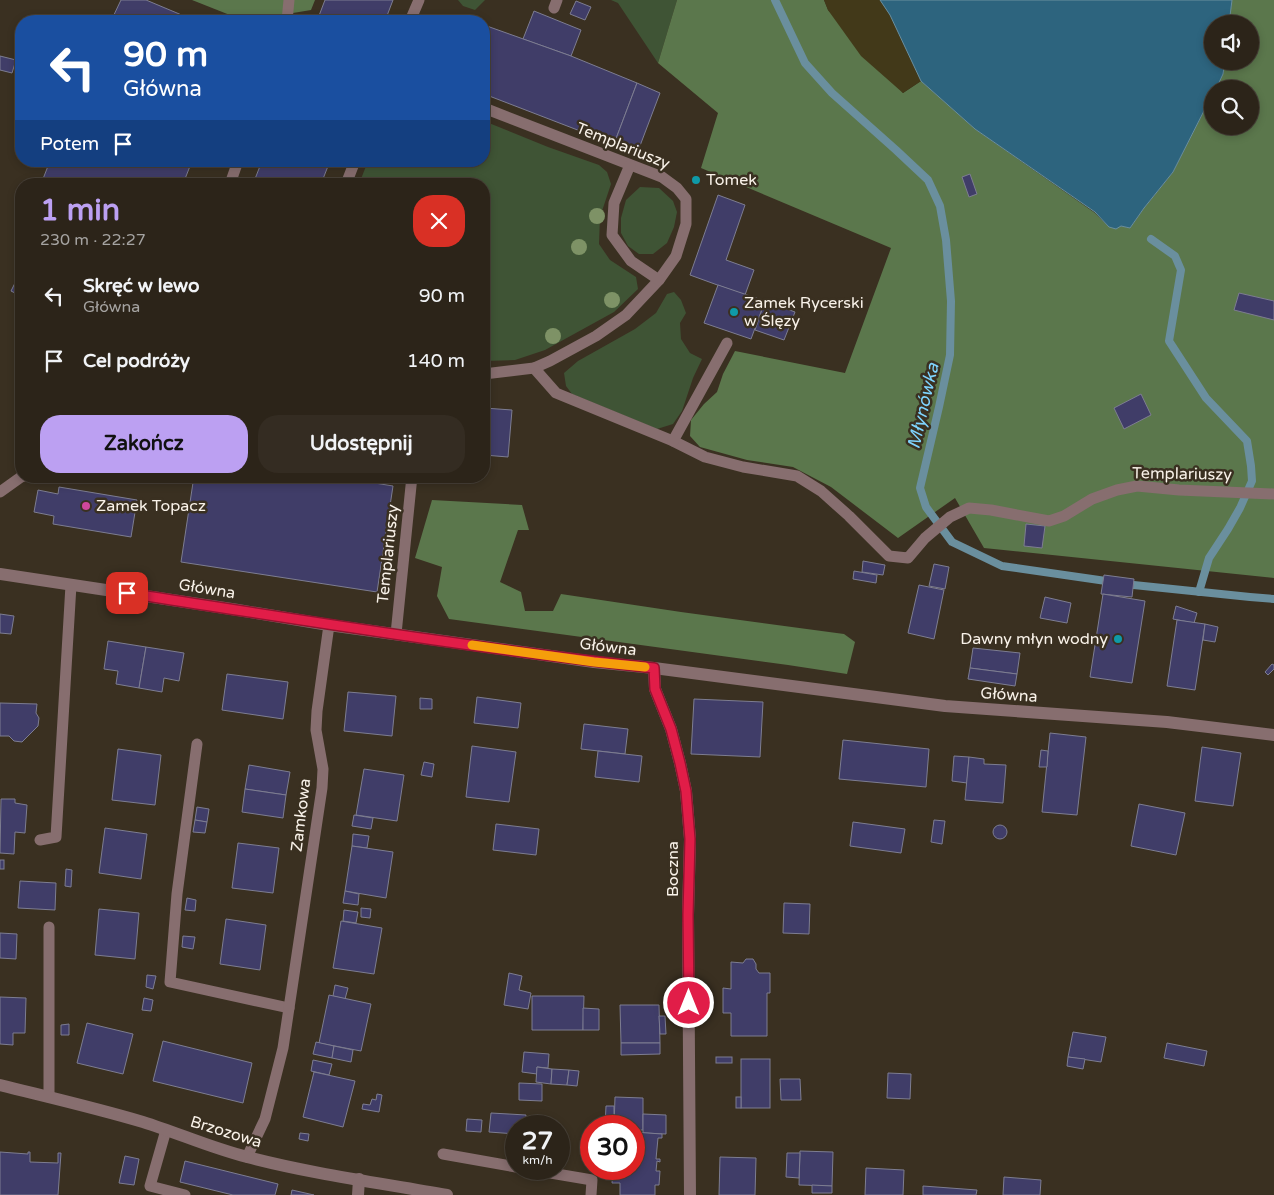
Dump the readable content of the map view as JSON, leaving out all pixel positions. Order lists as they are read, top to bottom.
{
  "streets": {
    "street": ["Główna", "Boczna", "Brzozowa"],
    "lane": ["Templariuszy", "Zamkowa"]
  },
  "crossings": [
    ["Templariuszy", "Główna"],
    ["Główna", "Zamkowa"],
    ["Główna", "Boczna"],
    ["Zamkowa", "Brzozowa"]
  ],
  "water": ["Młynówka"],
  "places": [
    "Tomek",
    "Zamek Rycerski w Ślęzy",
    "Zamek Topacz",
    "Dawny młyn wodny"
  ],
  "page": {
    "turn": ["90 m", "Główna"],
    "then": "Potem",
    "heading": ["1 min", "230 m · 22:27"],
    "list": [
      {
        "name": "Skręć w lewo",
        "note": "Główna",
        "value": "90 m"
      },
      {
        "name": "Cel podróży",
        "value": "140 m"
      }
    ],
    "buttons": ["Zakończ", "Udostępnij"],
    "speed": "27 km/h",
    "limit": "30"
  }
}
